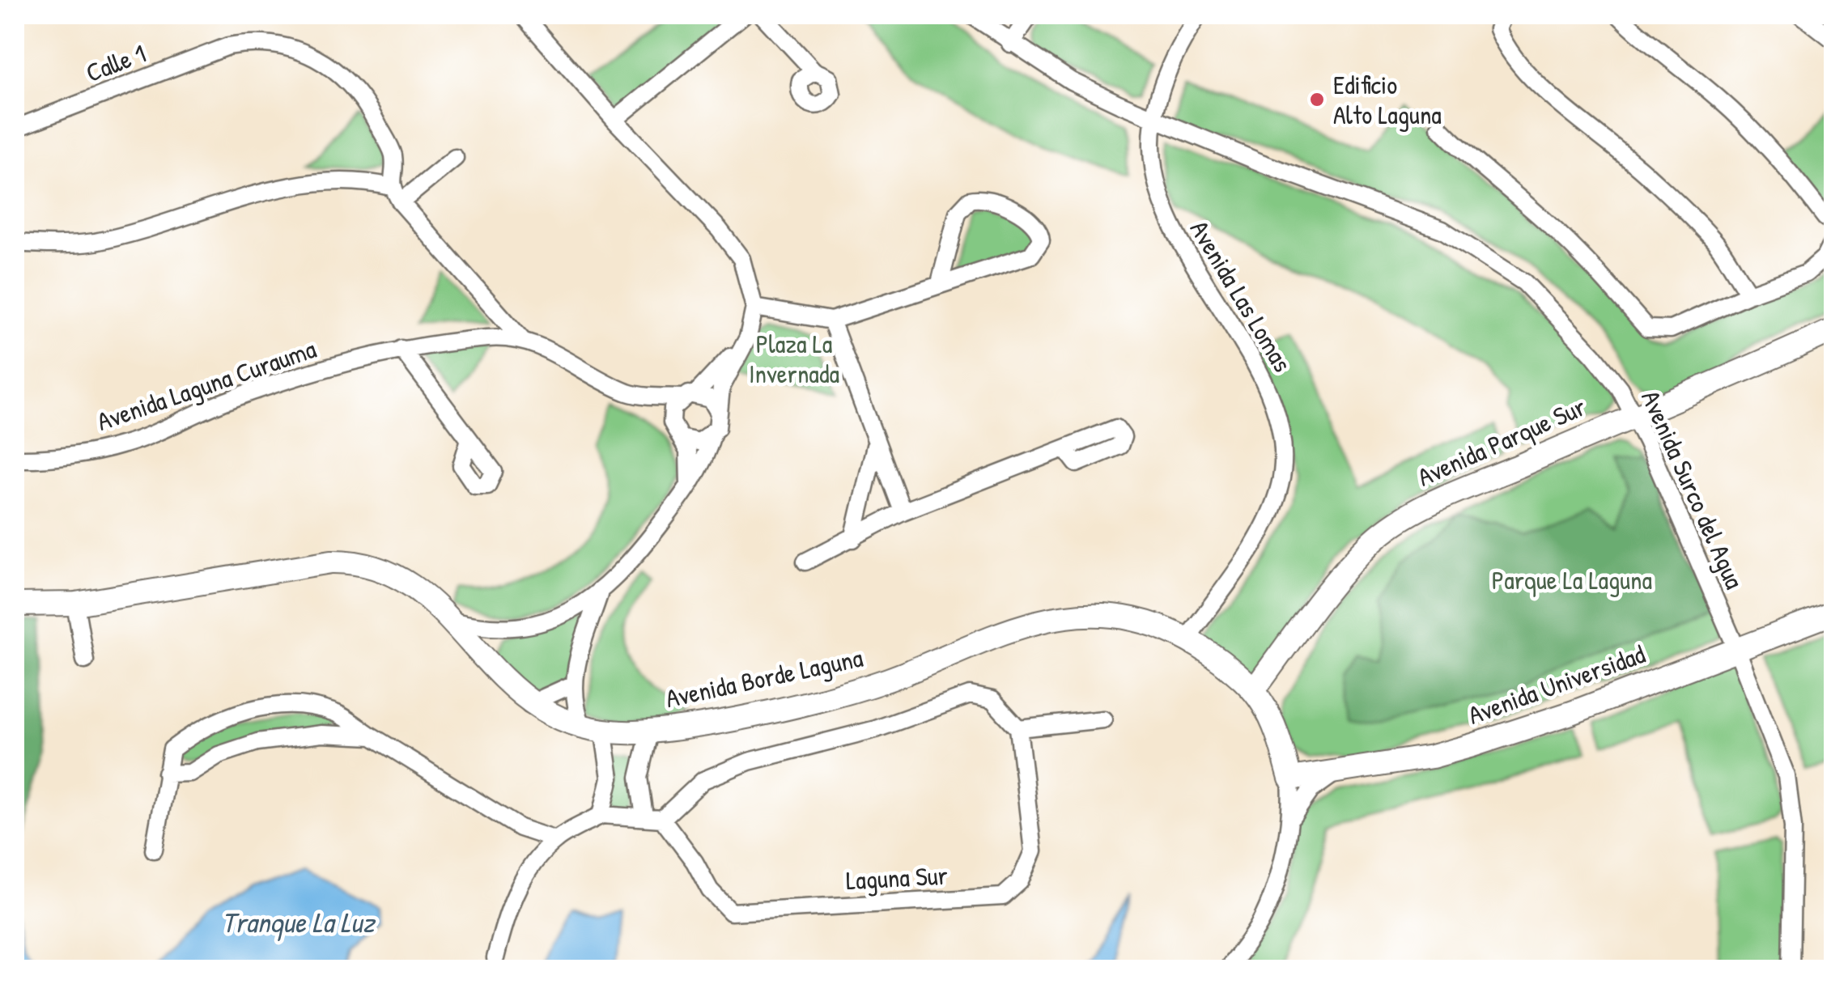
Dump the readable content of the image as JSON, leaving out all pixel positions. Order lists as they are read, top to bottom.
{
  "streets": {
    "street": [
      "Calle 1",
      "Avenida Las Lomas",
      "Avenida Laguna Curauma",
      "Avenida Parque Sur",
      "Avenida Surco del Agua",
      "Avenida Borde Laguna",
      "Avenida Universidad",
      "Laguna Sur"
    ]
  },
  "crossings": [
    ["Avenida Las Lomas", "Avenida Surco del Agua"],
    ["Avenida Las Lomas", "Avenida Borde Laguna"],
    ["Avenida Parque Sur", "Avenida Surco del Agua"],
    ["Avenida Parque Sur", "Avenida Borde Laguna"],
    ["Avenida Surco del Agua", "Avenida Universidad"],
    ["Avenida Borde Laguna", "Avenida Universidad"]
  ],
  "water": ["Tranque La Luz"],
  "parks": ["Plaza La Invernada", "Parque La Laguna"],
  "places": ["Edificio Alto Laguna"]
}
